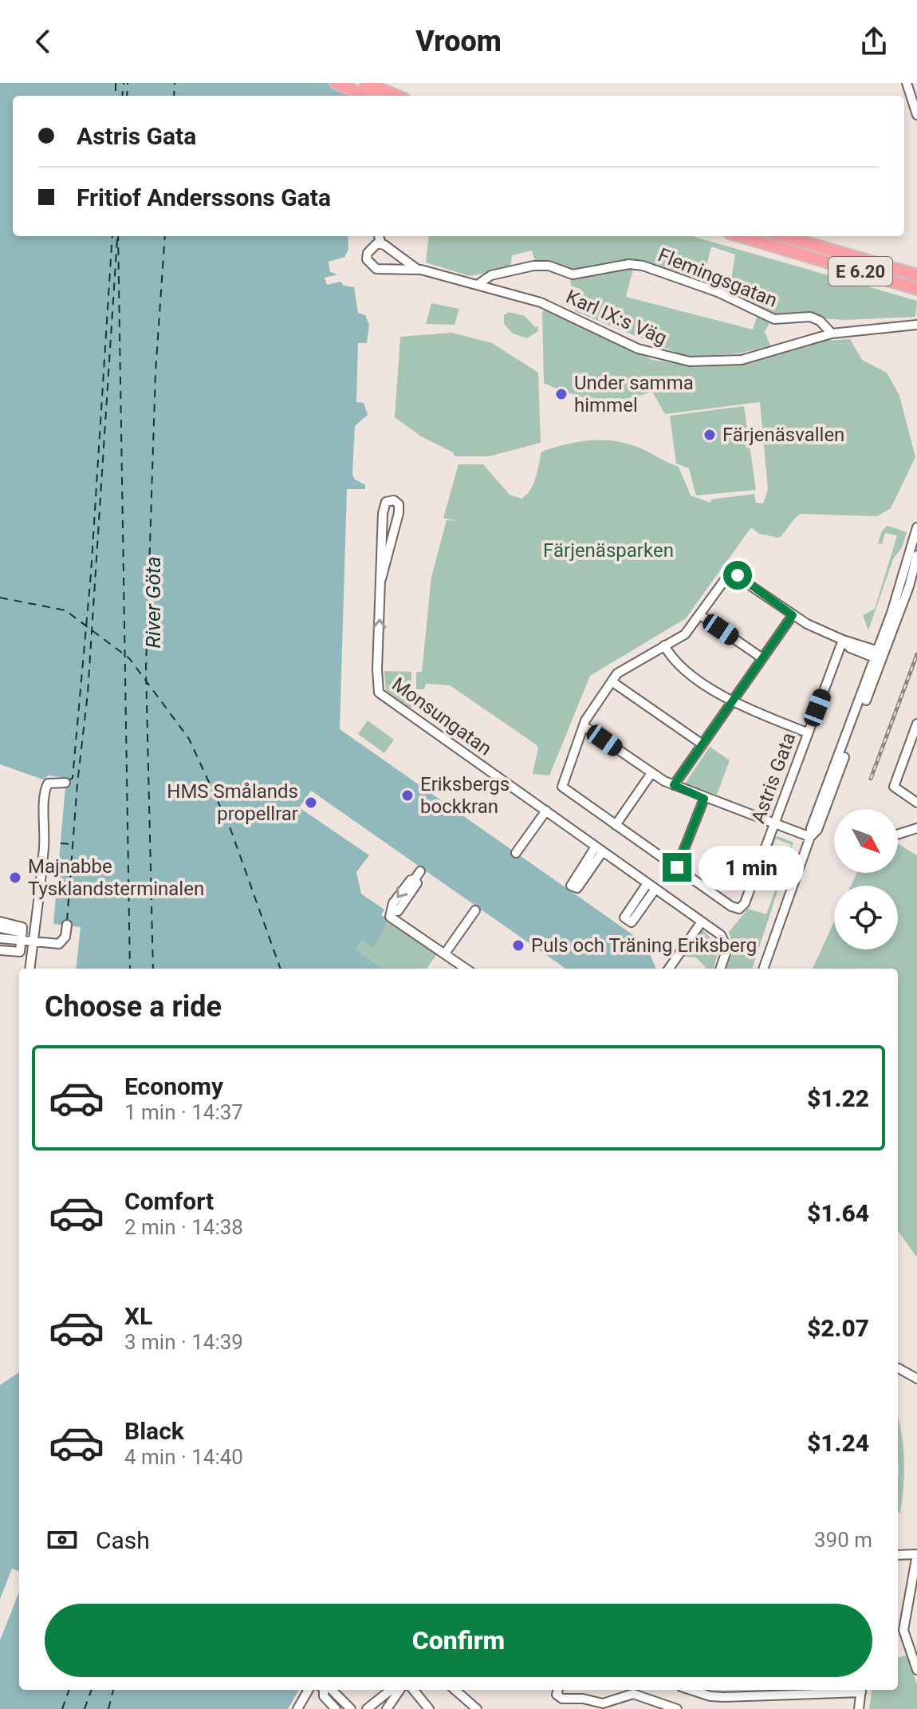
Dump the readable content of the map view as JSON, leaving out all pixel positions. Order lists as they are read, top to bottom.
{
  "streets": {
    "highway": ["E 6.20"],
    "street": [
      "Flemingsgatan",
      "Karl IX:s Väg",
      "Monsungatan",
      "Astris Gata"
    ]
  },
  "crossings": [
    ["Flemingsgatan", "Karl IX:s Väg"]
  ],
  "one_way": ["Monsungatan"],
  "water": ["River Göta"],
  "parks": ["Färjenäsparken"],
  "places": [
    "Under samma himmel",
    "Färjenäsvallen",
    "Eriksbergs bockkran",
    "HMS Smålands propellrar",
    "Majnabbe Tysklandsterminalen",
    "Puls och Träning Eriksberg"
  ],
  "north": "bottom right",
  "page": {
    "header": "Vroom",
    "banner": ["Astris Gata", "Fritiof Anderssons Gata"],
    "bubble": "1 min",
    "heading": "Choose a ride",
    "list": [
      {
        "name": "Economy",
        "note": "1 min · 14:37",
        "value": "$1.22"
      },
      {
        "name": "Comfort",
        "note": "2 min · 14:38",
        "value": "$1.64"
      },
      {
        "name": "XL",
        "note": "3 min · 14:39",
        "value": "$2.07"
      },
      {
        "name": "Black",
        "note": "4 min · 14:40",
        "value": "$1.24"
      }
    ],
    "pay": ["Cash", "390 m"],
    "buttons": "Confirm"
  }
}
